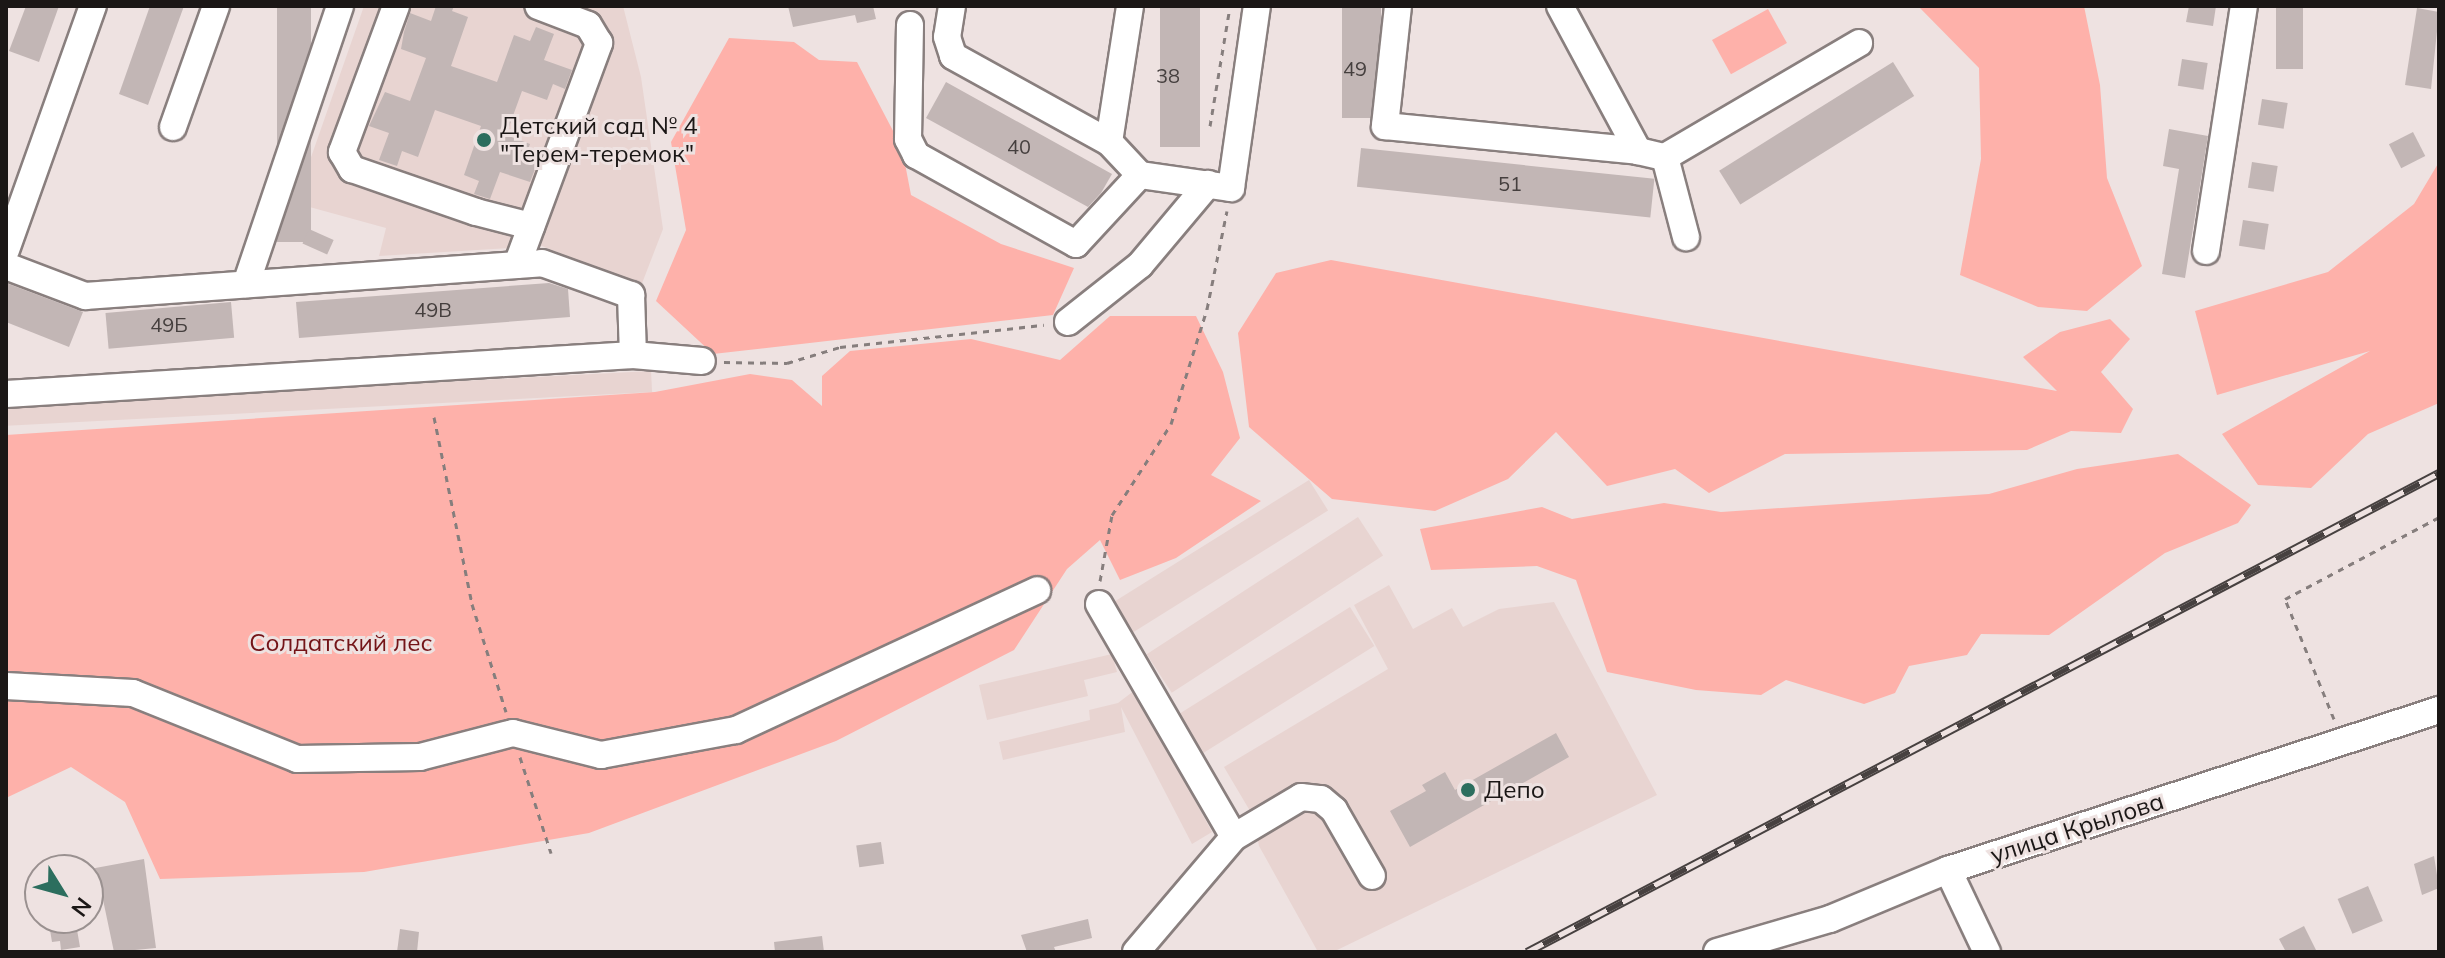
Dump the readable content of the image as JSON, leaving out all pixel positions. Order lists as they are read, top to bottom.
{
  "streets": {
    "street": ["улица Крылова"]
  },
  "parks": ["Солдатский лес"],
  "places": ["Детский сад № 4 \"Терем-теремок\"", "Депо"],
  "house_numbers": [
    "49",
    "38",
    "40",
    "51",
    "49В",
    "49Б"
  ],
  "north": "bottom right"
}
